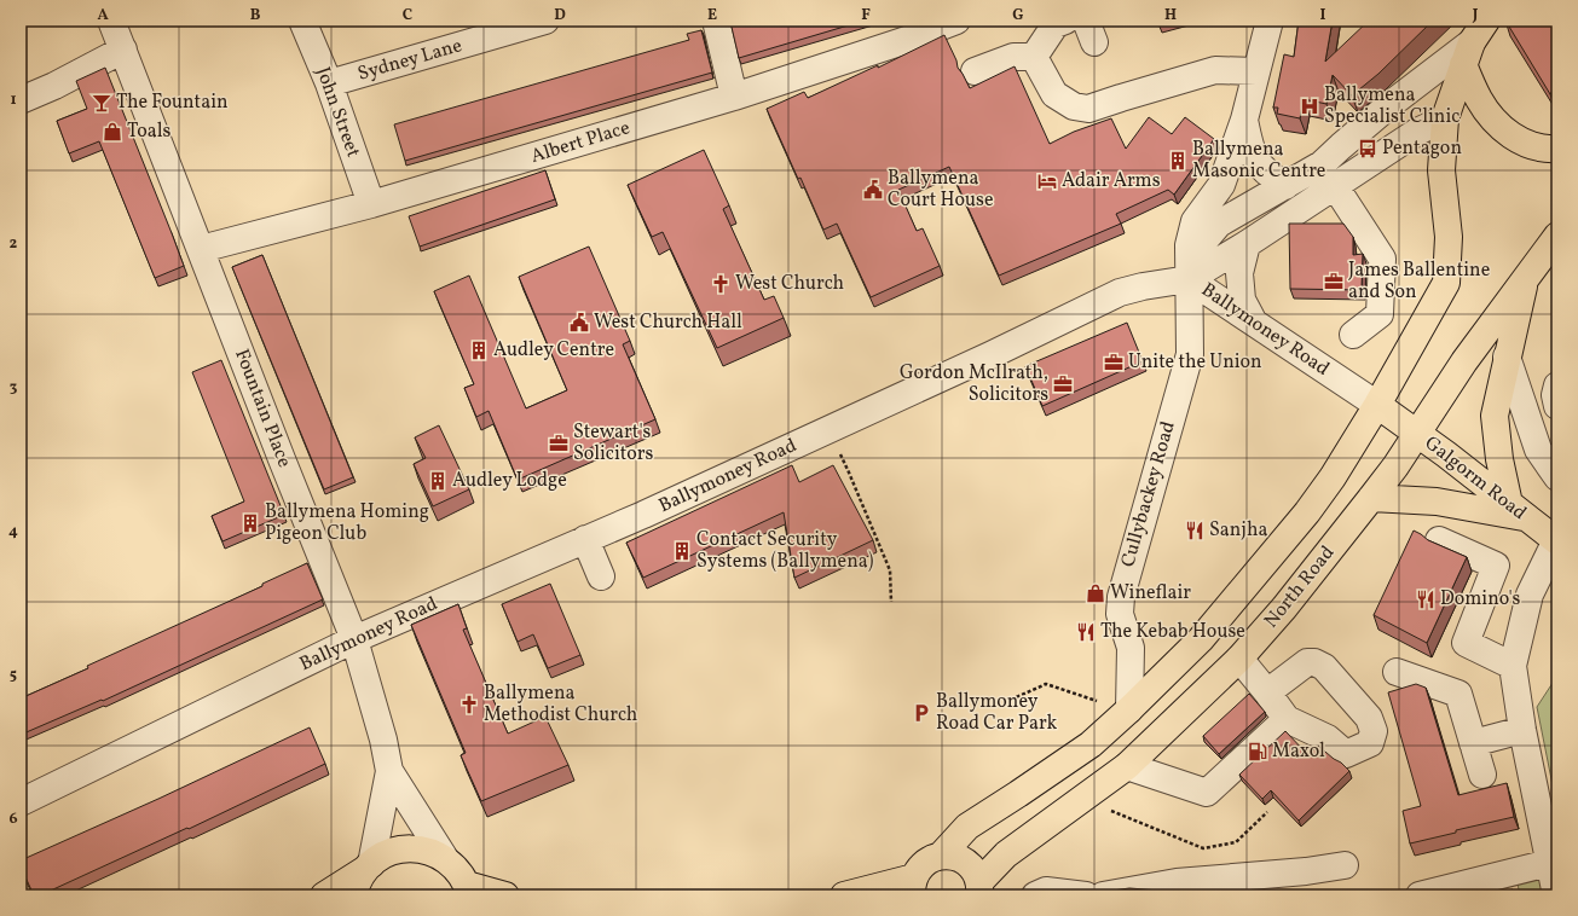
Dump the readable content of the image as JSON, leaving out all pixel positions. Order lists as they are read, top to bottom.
{
  "streets": {
    "main road": ["Ballymoney Road", "Galgorm Road", "North Road"],
    "street": [
      "Sydney Lane",
      "John Street",
      "Albert Place",
      "Fountain Place",
      "Cullybackey Road"
    ]
  },
  "crossings": [
    ["Sydney Lane", "John Street"],
    ["John Street", "Albert Place"],
    ["Albert Place", "Fountain Place"],
    ["Ballymoney Road", "Fountain Place"],
    ["Ballymoney Road", "Galgorm Road"],
    ["Ballymoney Road", "Cullybackey Road"],
    ["Ballymoney Road", "North Road"],
    ["Galgorm Road", "North Road"]
  ],
  "places": {
    "bar": ["The Fountain"],
    "hospital": ["Ballymena Specialist Clinic"],
    "shop": ["Toals", "Wineflair"],
    "bus stop": ["Pentagon"],
    "building": [
      "Ballymena Masonic Centre",
      "Audley Centre",
      "Audley Lodge",
      "Ballymena Homing Pigeon Club",
      "Contact Security Systems (Ballymena)"
    ],
    "hotel": ["Adair Arms"],
    "public building": ["Ballymena Court House", "West Church Hall"],
    "office": [
      "James Ballentine and Son",
      "Unite the Union",
      "Gordon McIlrath, Solicitors",
      "Stewart's Solicitors"
    ],
    "church": ["West Church", "Ballymena Methodist Church"],
    "restaurant": ["Sanjha", "Domino's", "The Kebab House"],
    "parking": ["Ballymoney Road Car Park"],
    "fuel station": ["Maxol"]
  },
  "grid": {
    "columns": [
      "A",
      "B",
      "C",
      "D",
      "E",
      "F",
      "G",
      "H",
      "I",
      "J"
    ],
    "rows": [
      "1",
      "2",
      "3",
      "4",
      "5",
      "6"
    ]
  }
}
